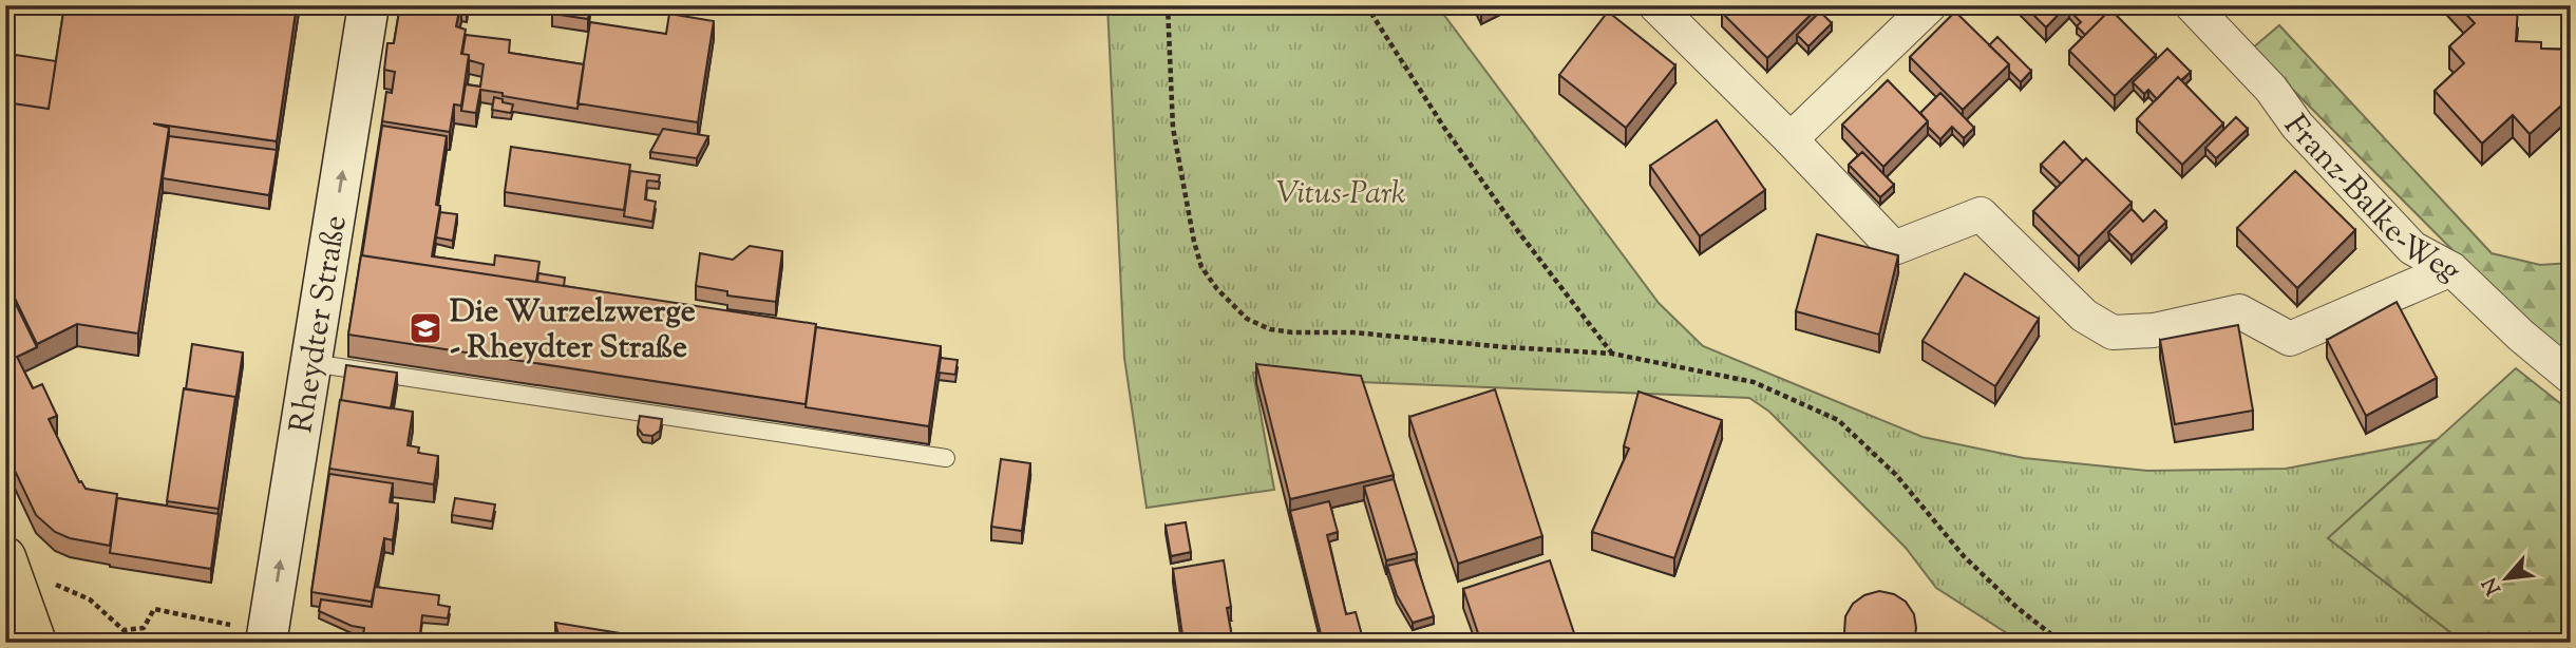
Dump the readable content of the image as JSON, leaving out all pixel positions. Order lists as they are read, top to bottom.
{
  "streets": {
    "main road": ["Rheydter Straße"],
    "street": ["Franz-Balke-Weg"]
  },
  "one_way": ["Rheydter Straße"],
  "parks": ["Vitus-Park"],
  "places": {
    "school or university": ["Die Wurzelzwerge - Rheydter Straße"]
  },
  "north": "bottom left"
}
